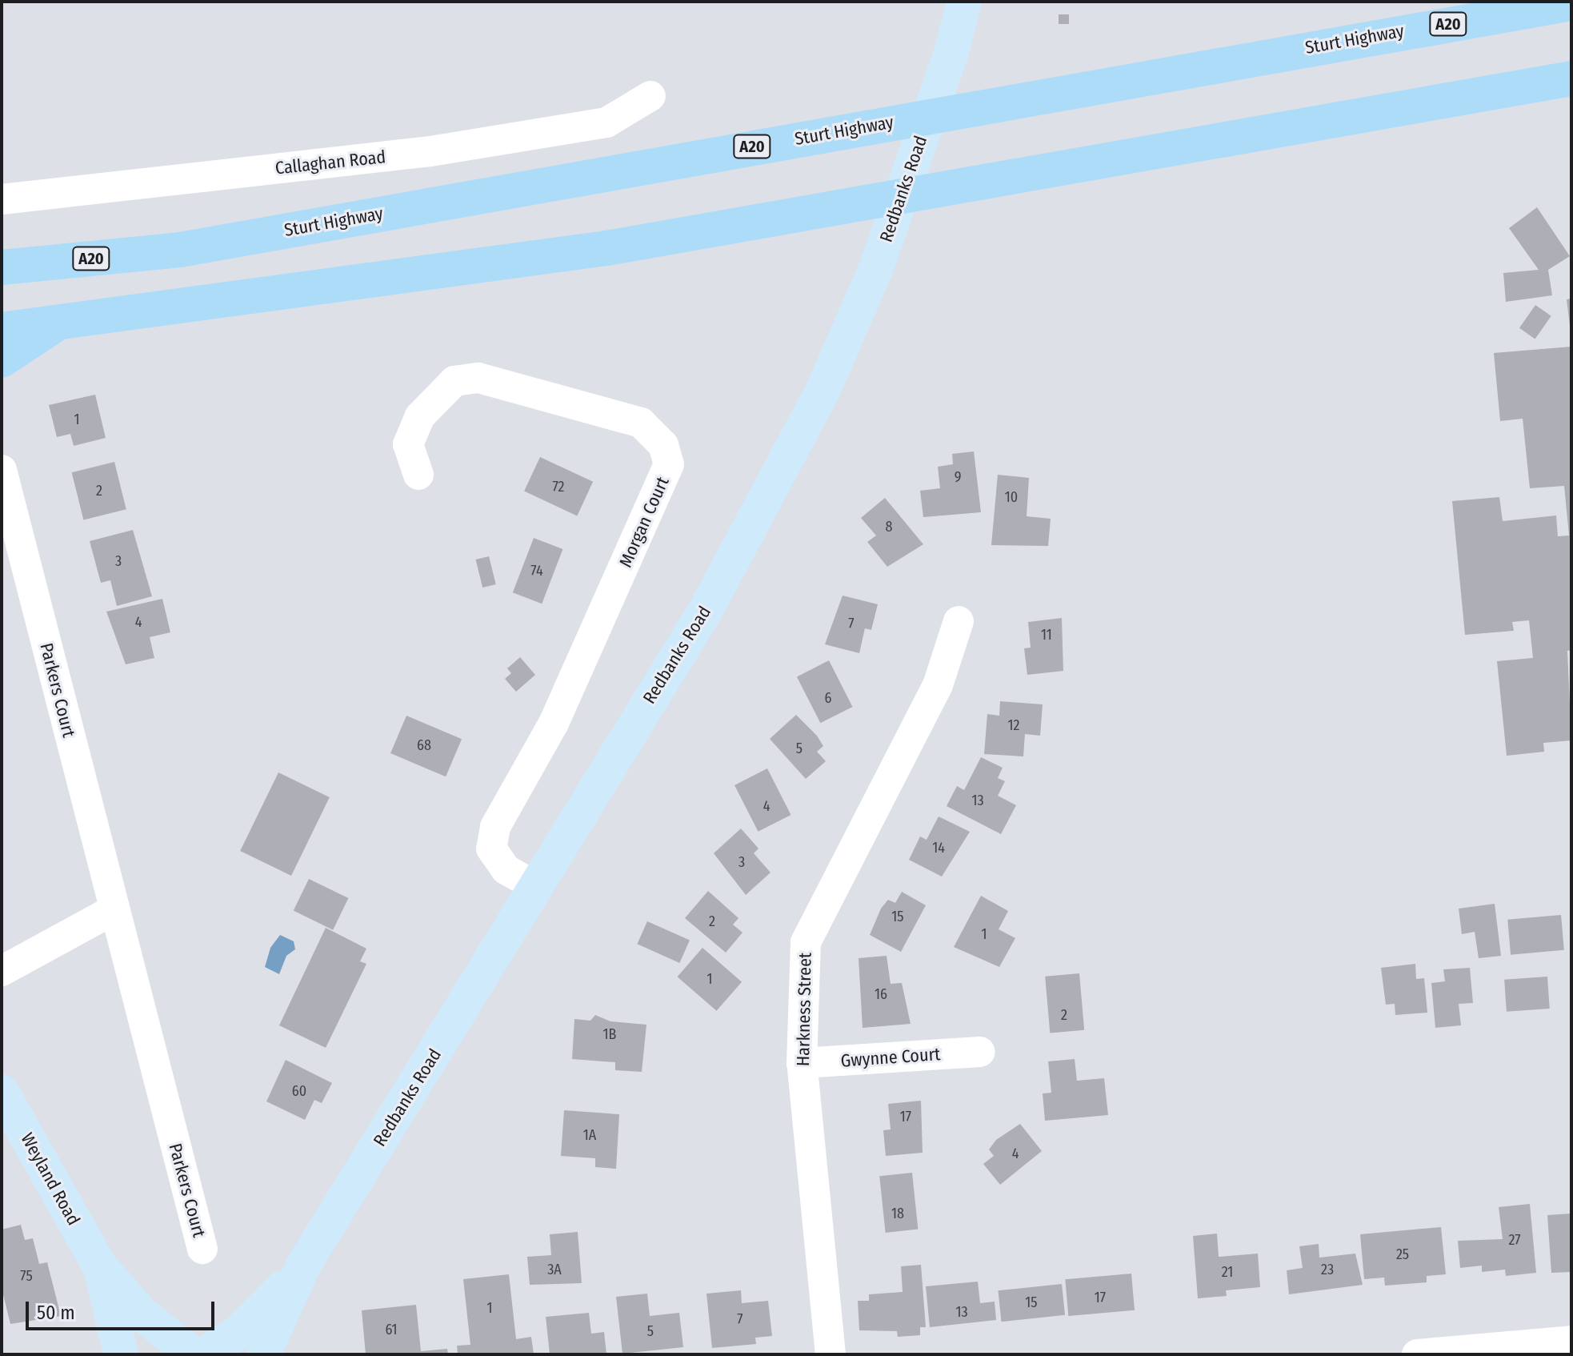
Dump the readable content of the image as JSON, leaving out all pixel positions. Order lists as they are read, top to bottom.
{
  "streets": {
    "highway": ["A20", "Sturt Highway"],
    "main road": ["Redbanks Road", "Weyland Road"],
    "street": [
      "Callaghan Road",
      "Morgan Court",
      "Parkers Court",
      "Harkness Street",
      "Gwynne Court"
    ]
  },
  "crossings": [
    ["Redbanks Road", "Morgan Court"],
    ["Redbanks Road", "Weyland Road"],
    ["Harkness Street", "Gwynne Court"]
  ],
  "house_numbers": [
    "1",
    "9",
    "72",
    "2",
    "10",
    "8",
    "3",
    "74",
    "4",
    "7",
    "11",
    "6",
    "12",
    "68",
    "5",
    "13",
    "4",
    "14",
    "3",
    "15",
    "2",
    "1",
    "1",
    "16",
    "2",
    "1B",
    "60",
    "17",
    "1A",
    "4",
    "18",
    "27",
    "25",
    "3A",
    "23",
    "21",
    "75",
    "17",
    "15",
    "1",
    "13",
    "7",
    "61",
    "5"
  ],
  "scale_bar": "50 m"
}
